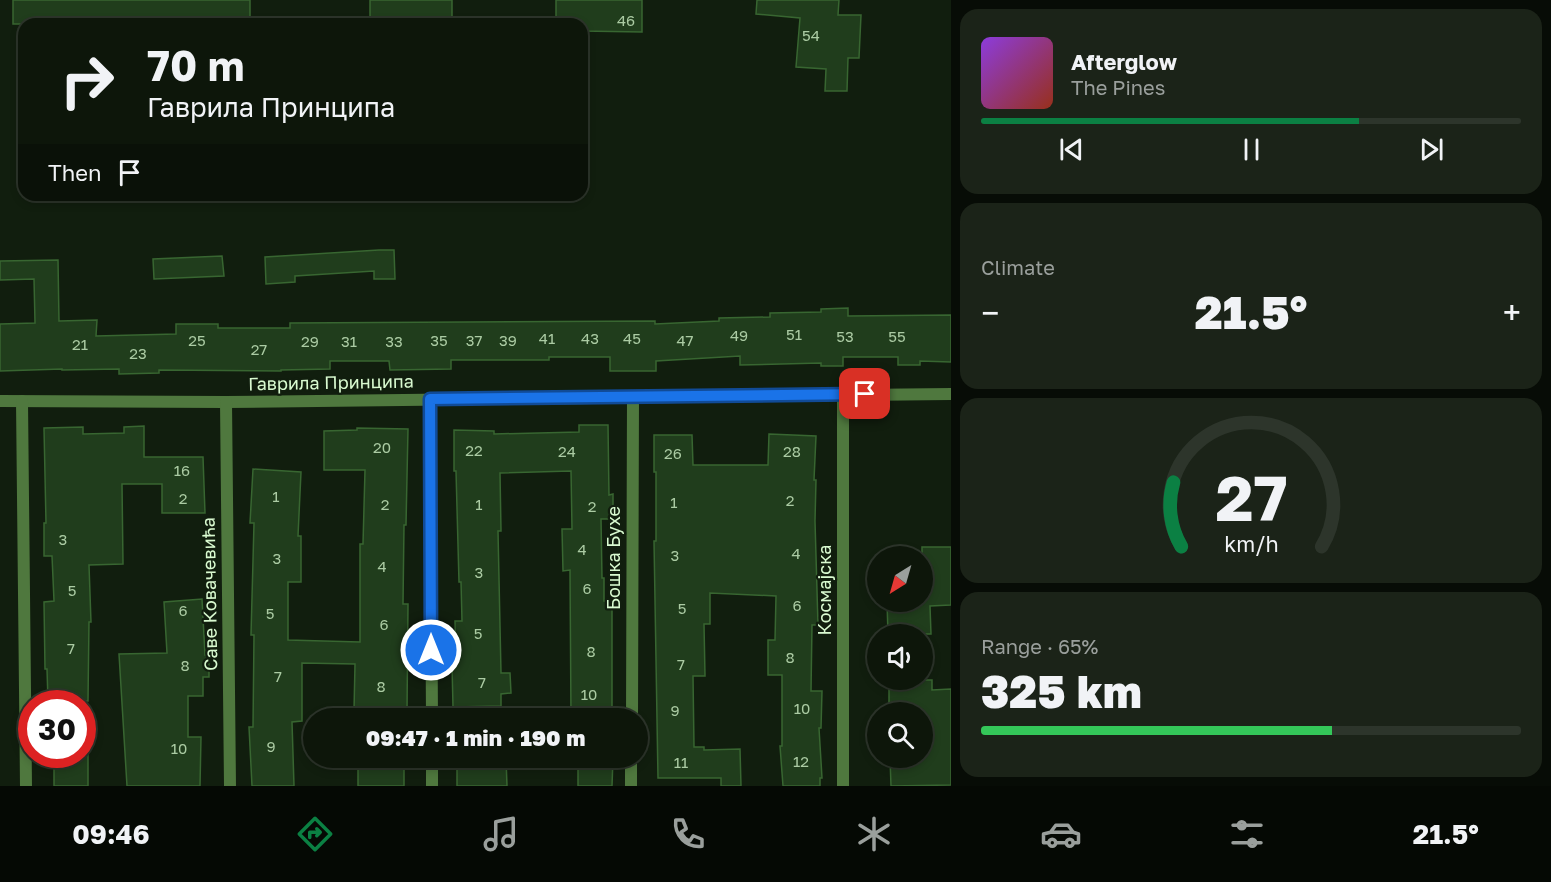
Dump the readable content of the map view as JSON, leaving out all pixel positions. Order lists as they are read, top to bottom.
{
  "streets": {
    "street": [
      "Гаврила Принципа",
      "Бошка Бухе",
      "Космајска",
      "Саве Ковачевића"
    ]
  },
  "crossings": [
    ["Гаврила Принципа", "Бошка Бухе"],
    ["Гаврила Принципа", "Космајска"],
    ["Гаврила Принципа", "Саве Ковачевића"]
  ],
  "house_numbers": [
    "46",
    "54",
    "51",
    "49",
    "53",
    "55",
    "41",
    "43",
    "45",
    "25",
    "35",
    "37",
    "39",
    "47",
    "29",
    "31",
    "33",
    "21",
    "27",
    "23",
    "20",
    "22",
    "24",
    "28",
    "26",
    "16",
    "1",
    "2",
    "2",
    "1",
    "2",
    "1",
    "2",
    "3",
    "4",
    "4",
    "3",
    "3",
    "4",
    "3",
    "6",
    "5",
    "6",
    "5",
    "6",
    "5",
    "6",
    "5",
    "7",
    "8",
    "8",
    "7",
    "8",
    "7",
    "7",
    "8",
    "10",
    "10",
    "9",
    "9",
    "10",
    "12",
    "11"
  ],
  "north": "bottom left",
  "page": {
    "turn": ["70 m", "Гаврила Принципа"],
    "song": ["Afterglow", "The Pines"],
    "then": "Then",
    "tile": [
      "Climate",
      ["Range · 65%", "325 km"]
    ],
    "heat": ["−", "21.5°", "+"],
    "limit": "30",
    "trip": "09:47 · 1 min · 190 m",
    "tabs": ["09:46", "21.5°"],
    "gauge": ["27", "km/h"]
  }
}
